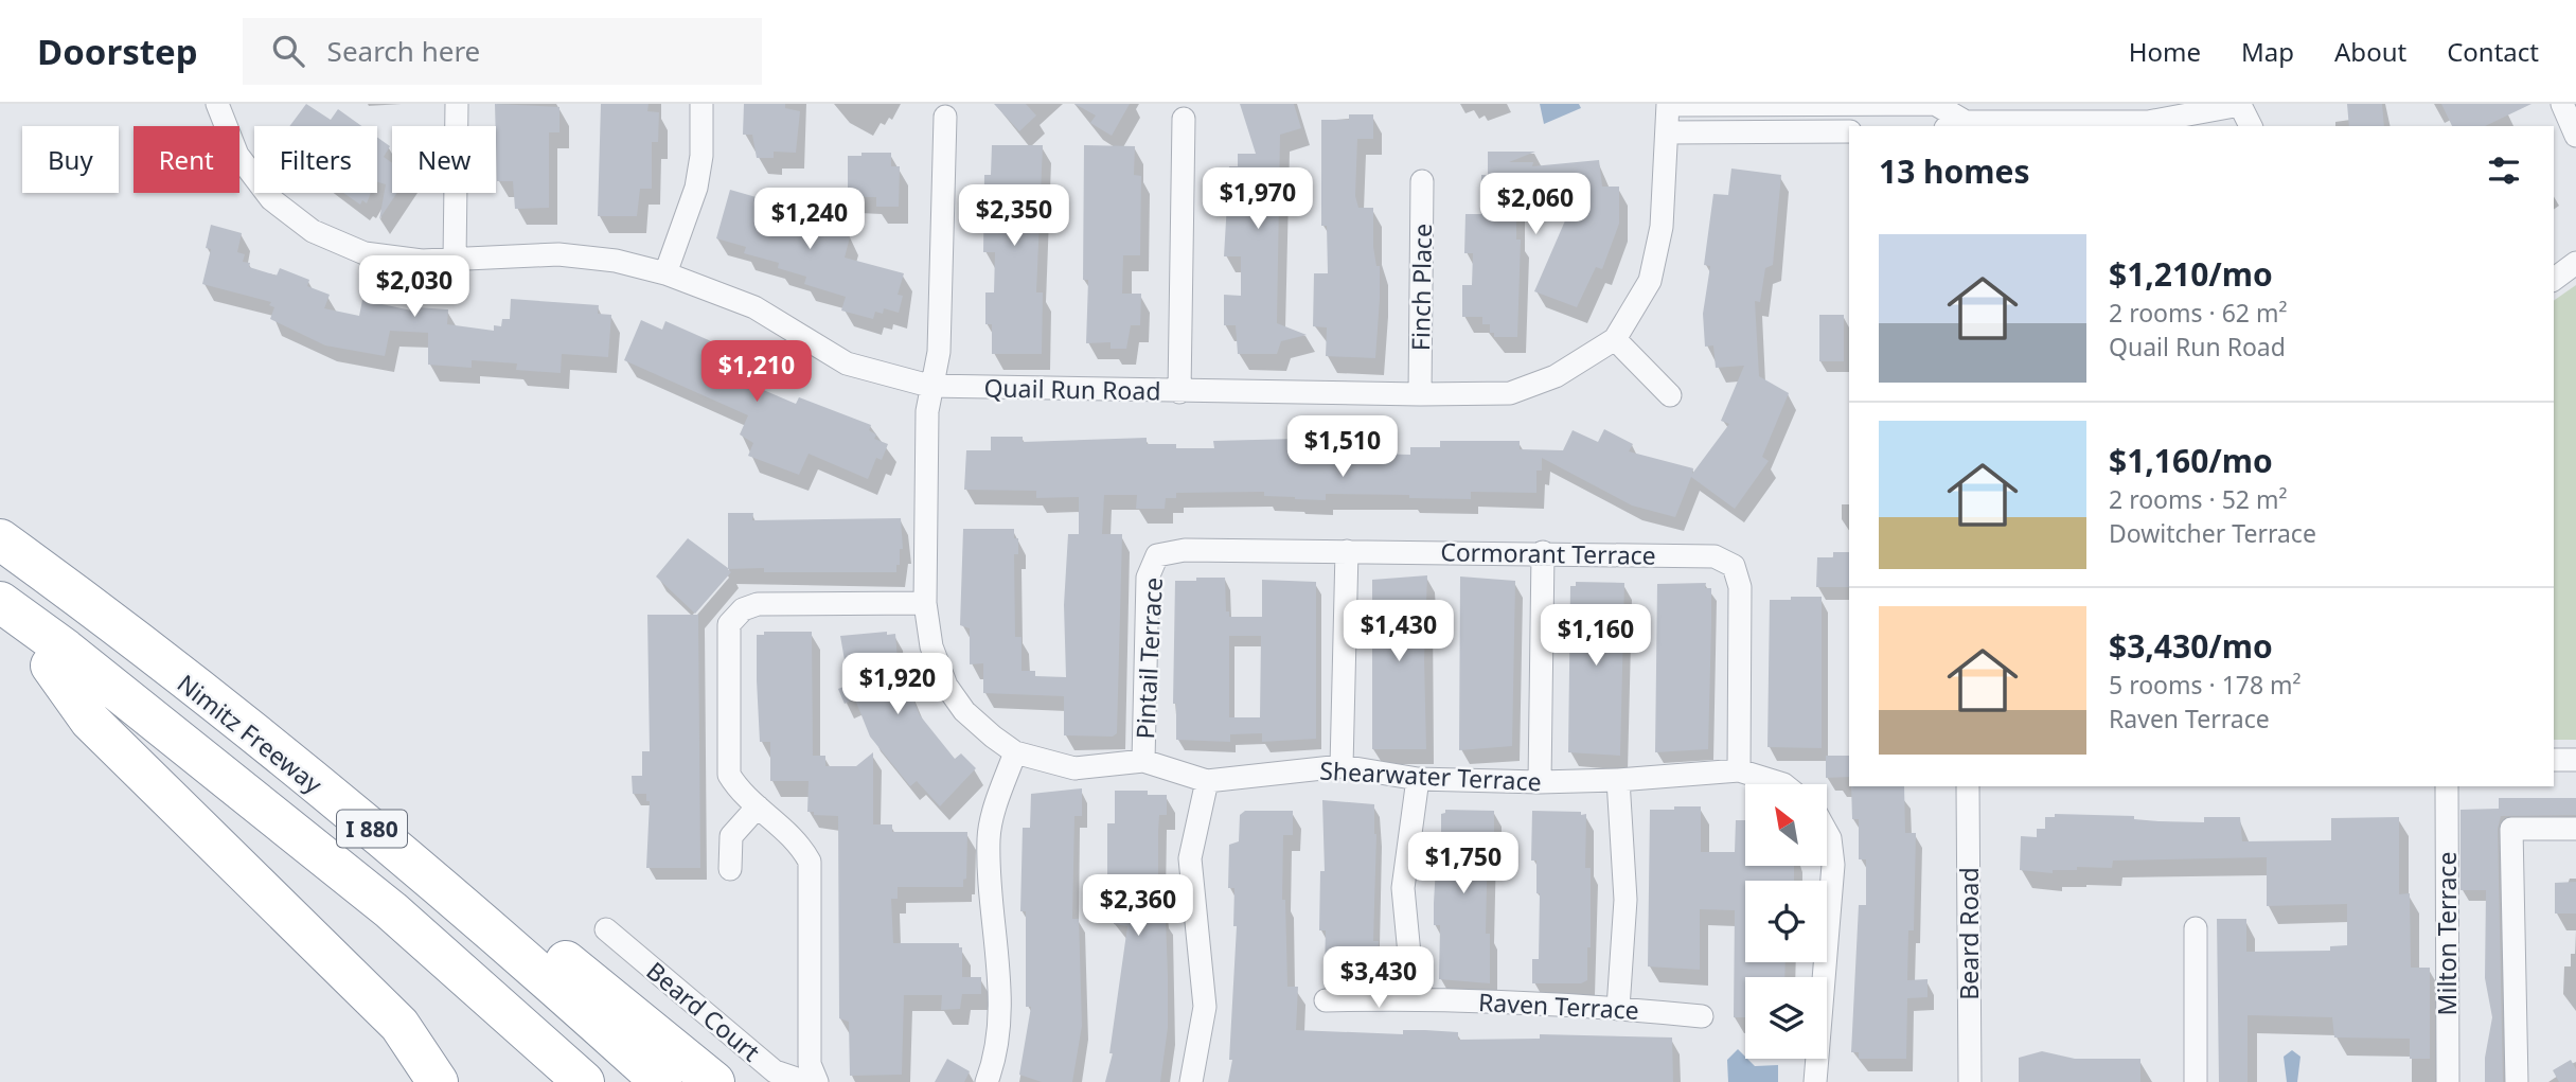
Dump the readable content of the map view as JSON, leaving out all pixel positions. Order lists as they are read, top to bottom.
{
  "streets": {
    "highway": ["Nimitz Freeway", "I 880"],
    "street": [
      "Finch Place",
      "Quail Run Road",
      "Cormorant Terrace",
      "Pintail Terrace",
      "Shearwater Terrace",
      "Beard Road",
      "Milton Terrace",
      "Raven Terrace",
      "Beard Court"
    ]
  },
  "crossings": [
    ["Finch Place", "Quail Run Road"],
    ["Quail Run Road", "Shearwater Terrace"],
    ["Cormorant Terrace", "Pintail Terrace"],
    ["Cormorant Terrace", "Shearwater Terrace"],
    ["Pintail Terrace", "Shearwater Terrace"]
  ],
  "north": "top left",
  "page": {
    "header": "Doorstep",
    "search": "Search here",
    "nav": [
      "Home",
      "Map",
      "About",
      "Contact"
    ],
    "chip": [
      "Buy",
      "Rent",
      "Filters",
      "New"
    ],
    "heading": "13 homes",
    "price": [
      "$1,970",
      "$2,060",
      "$2,350",
      "$1,240",
      "$2,030",
      "$1,210",
      "$1,510",
      "$1,430",
      "$1,160",
      "$1,920",
      "$1,750",
      "$2,360",
      "$3,430"
    ],
    "list": [
      {
        "name": "$1,210/mo",
        "note": "2 rooms · 62 m² · Quail Run Road"
      },
      {
        "name": "$1,160/mo",
        "note": "2 rooms · 52 m² · Dowitcher Terrace"
      },
      {
        "name": "$3,430/mo",
        "note": "5 rooms · 178 m² · Raven Terrace"
      }
    ]
  }
}
